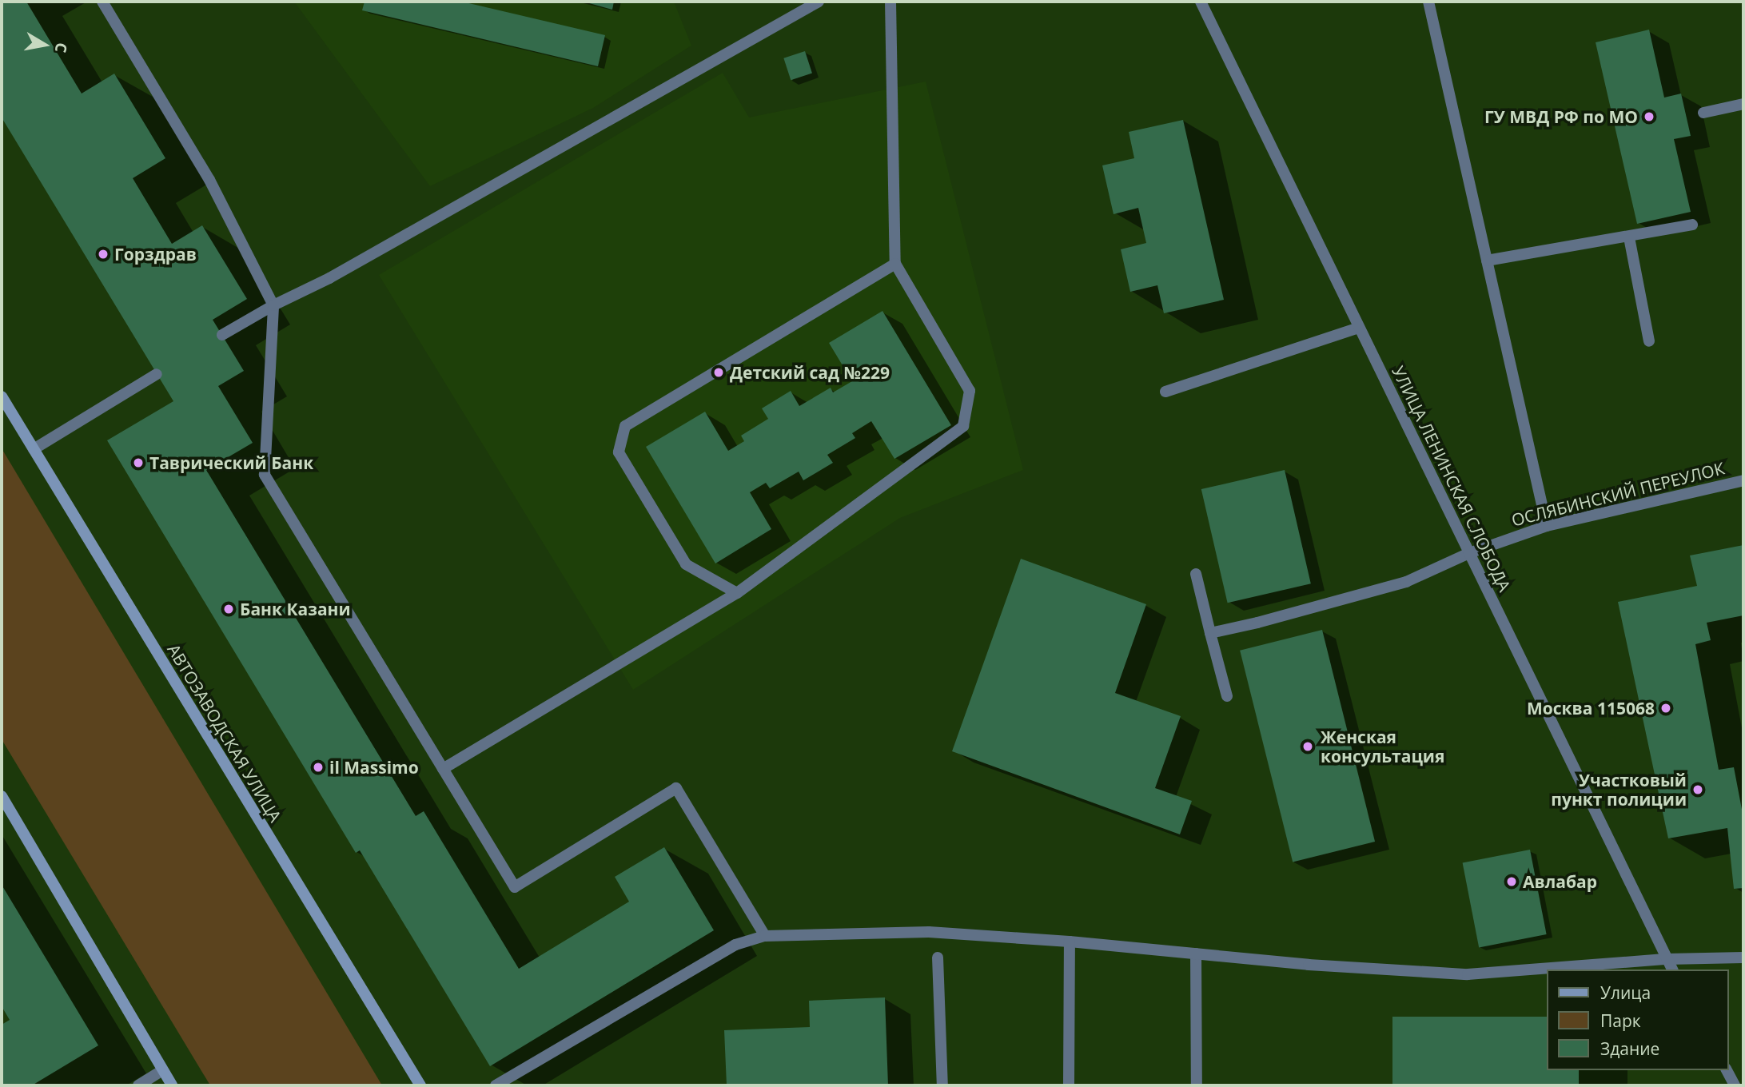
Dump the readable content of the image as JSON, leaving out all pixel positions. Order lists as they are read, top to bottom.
{
  "streets": {
    "main road": ["АВТОЗАВОДСКАЯ УЛИЦА"],
    "street": ["УЛИЦА ЛЕНИНСКАЯ СЛОБОДА", "ОСЛЯБИНСКИЙ ПЕРЕУЛОК"]
  },
  "crossings": [
    ["УЛИЦА ЛЕНИНСКАЯ СЛОБОДА", "ОСЛЯБИНСКИЙ ПЕРЕУЛОК"]
  ],
  "places": [
    "ГУ МВД РФ по МО",
    "Горздрав",
    "Детский сад №229",
    "Таврический Банк",
    "Банк Казани",
    "Москва 115068",
    "Женская консультация",
    "il Massimo",
    "Участковый пункт полиции",
    "Авлабар"
  ],
  "legend": ["Улица", "Парк", "Здание"],
  "north": "right"
}
